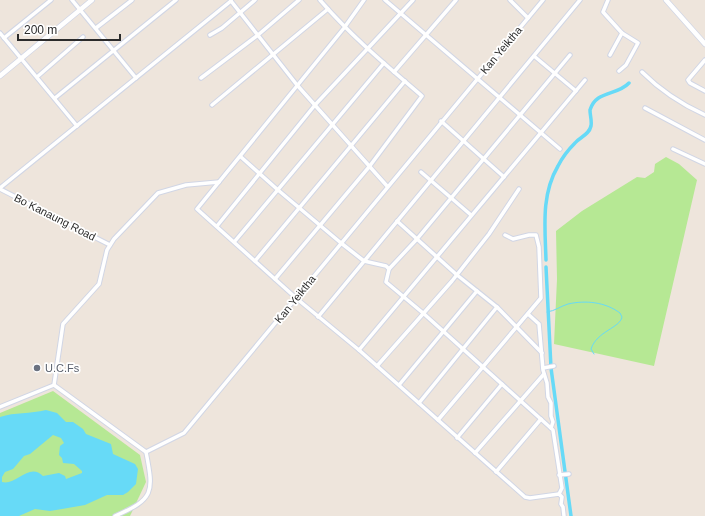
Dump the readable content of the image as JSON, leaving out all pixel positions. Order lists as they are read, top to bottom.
{
  "streets": {
    "street": ["Kan Yeiktha", "Bo Kanaung Road"]
  },
  "places": ["U.C.Fs"],
  "scale_bar": "200 m"
}
